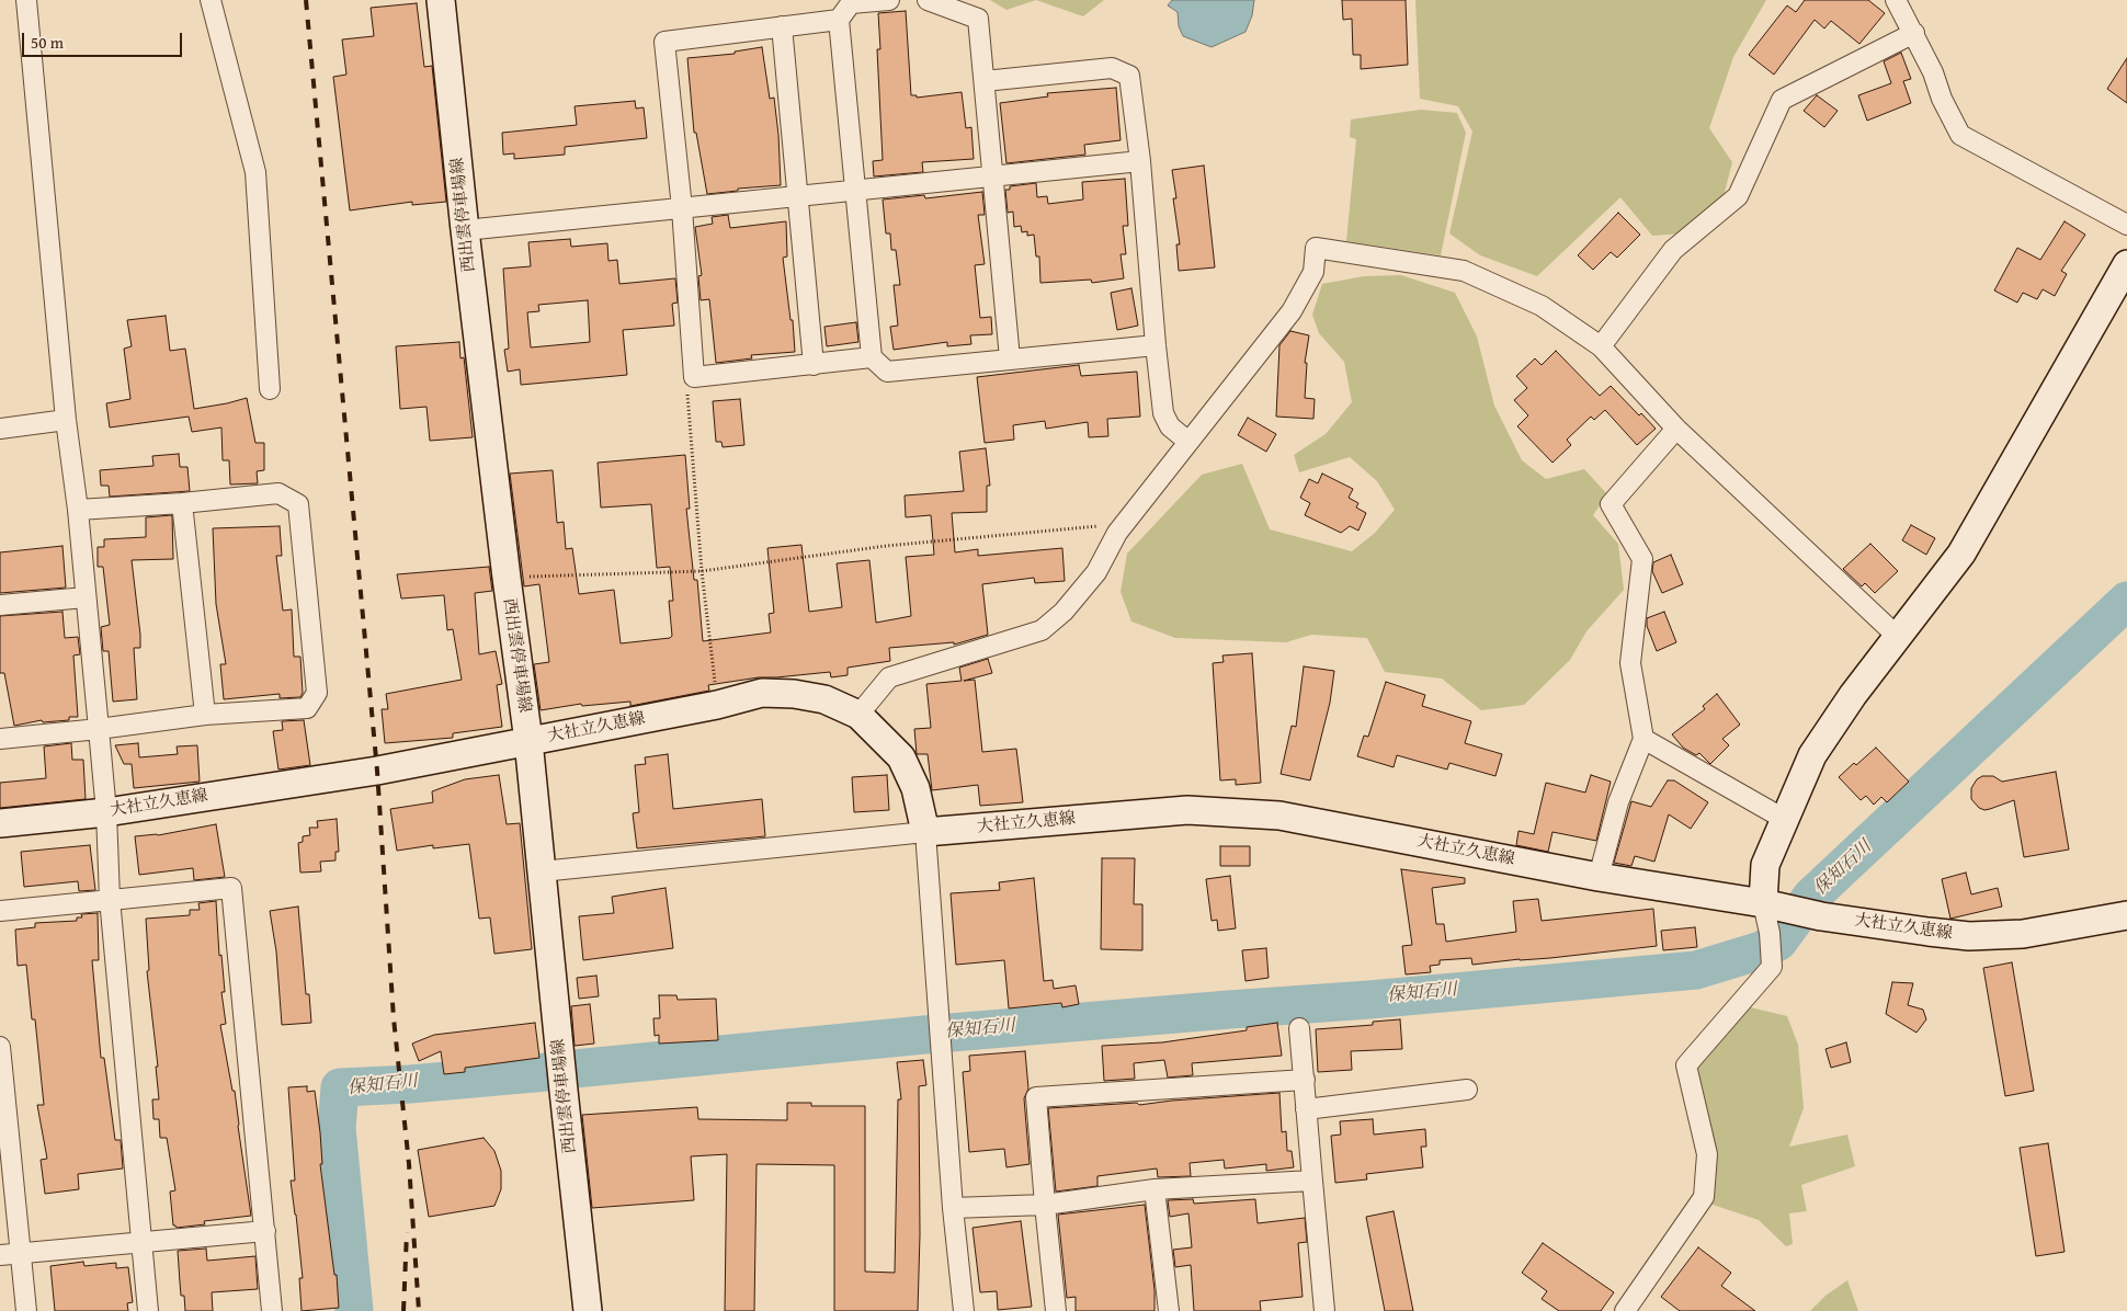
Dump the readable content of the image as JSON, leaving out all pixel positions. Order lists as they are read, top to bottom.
{
  "streets": {
    "main road": ["西出雲停車場線", "大社立久恵線"]
  },
  "crossings": [
    ["西出雲停車場線", "大社立久恵線"]
  ],
  "water": ["保知石川"],
  "scale_bar": "50 m"
}
